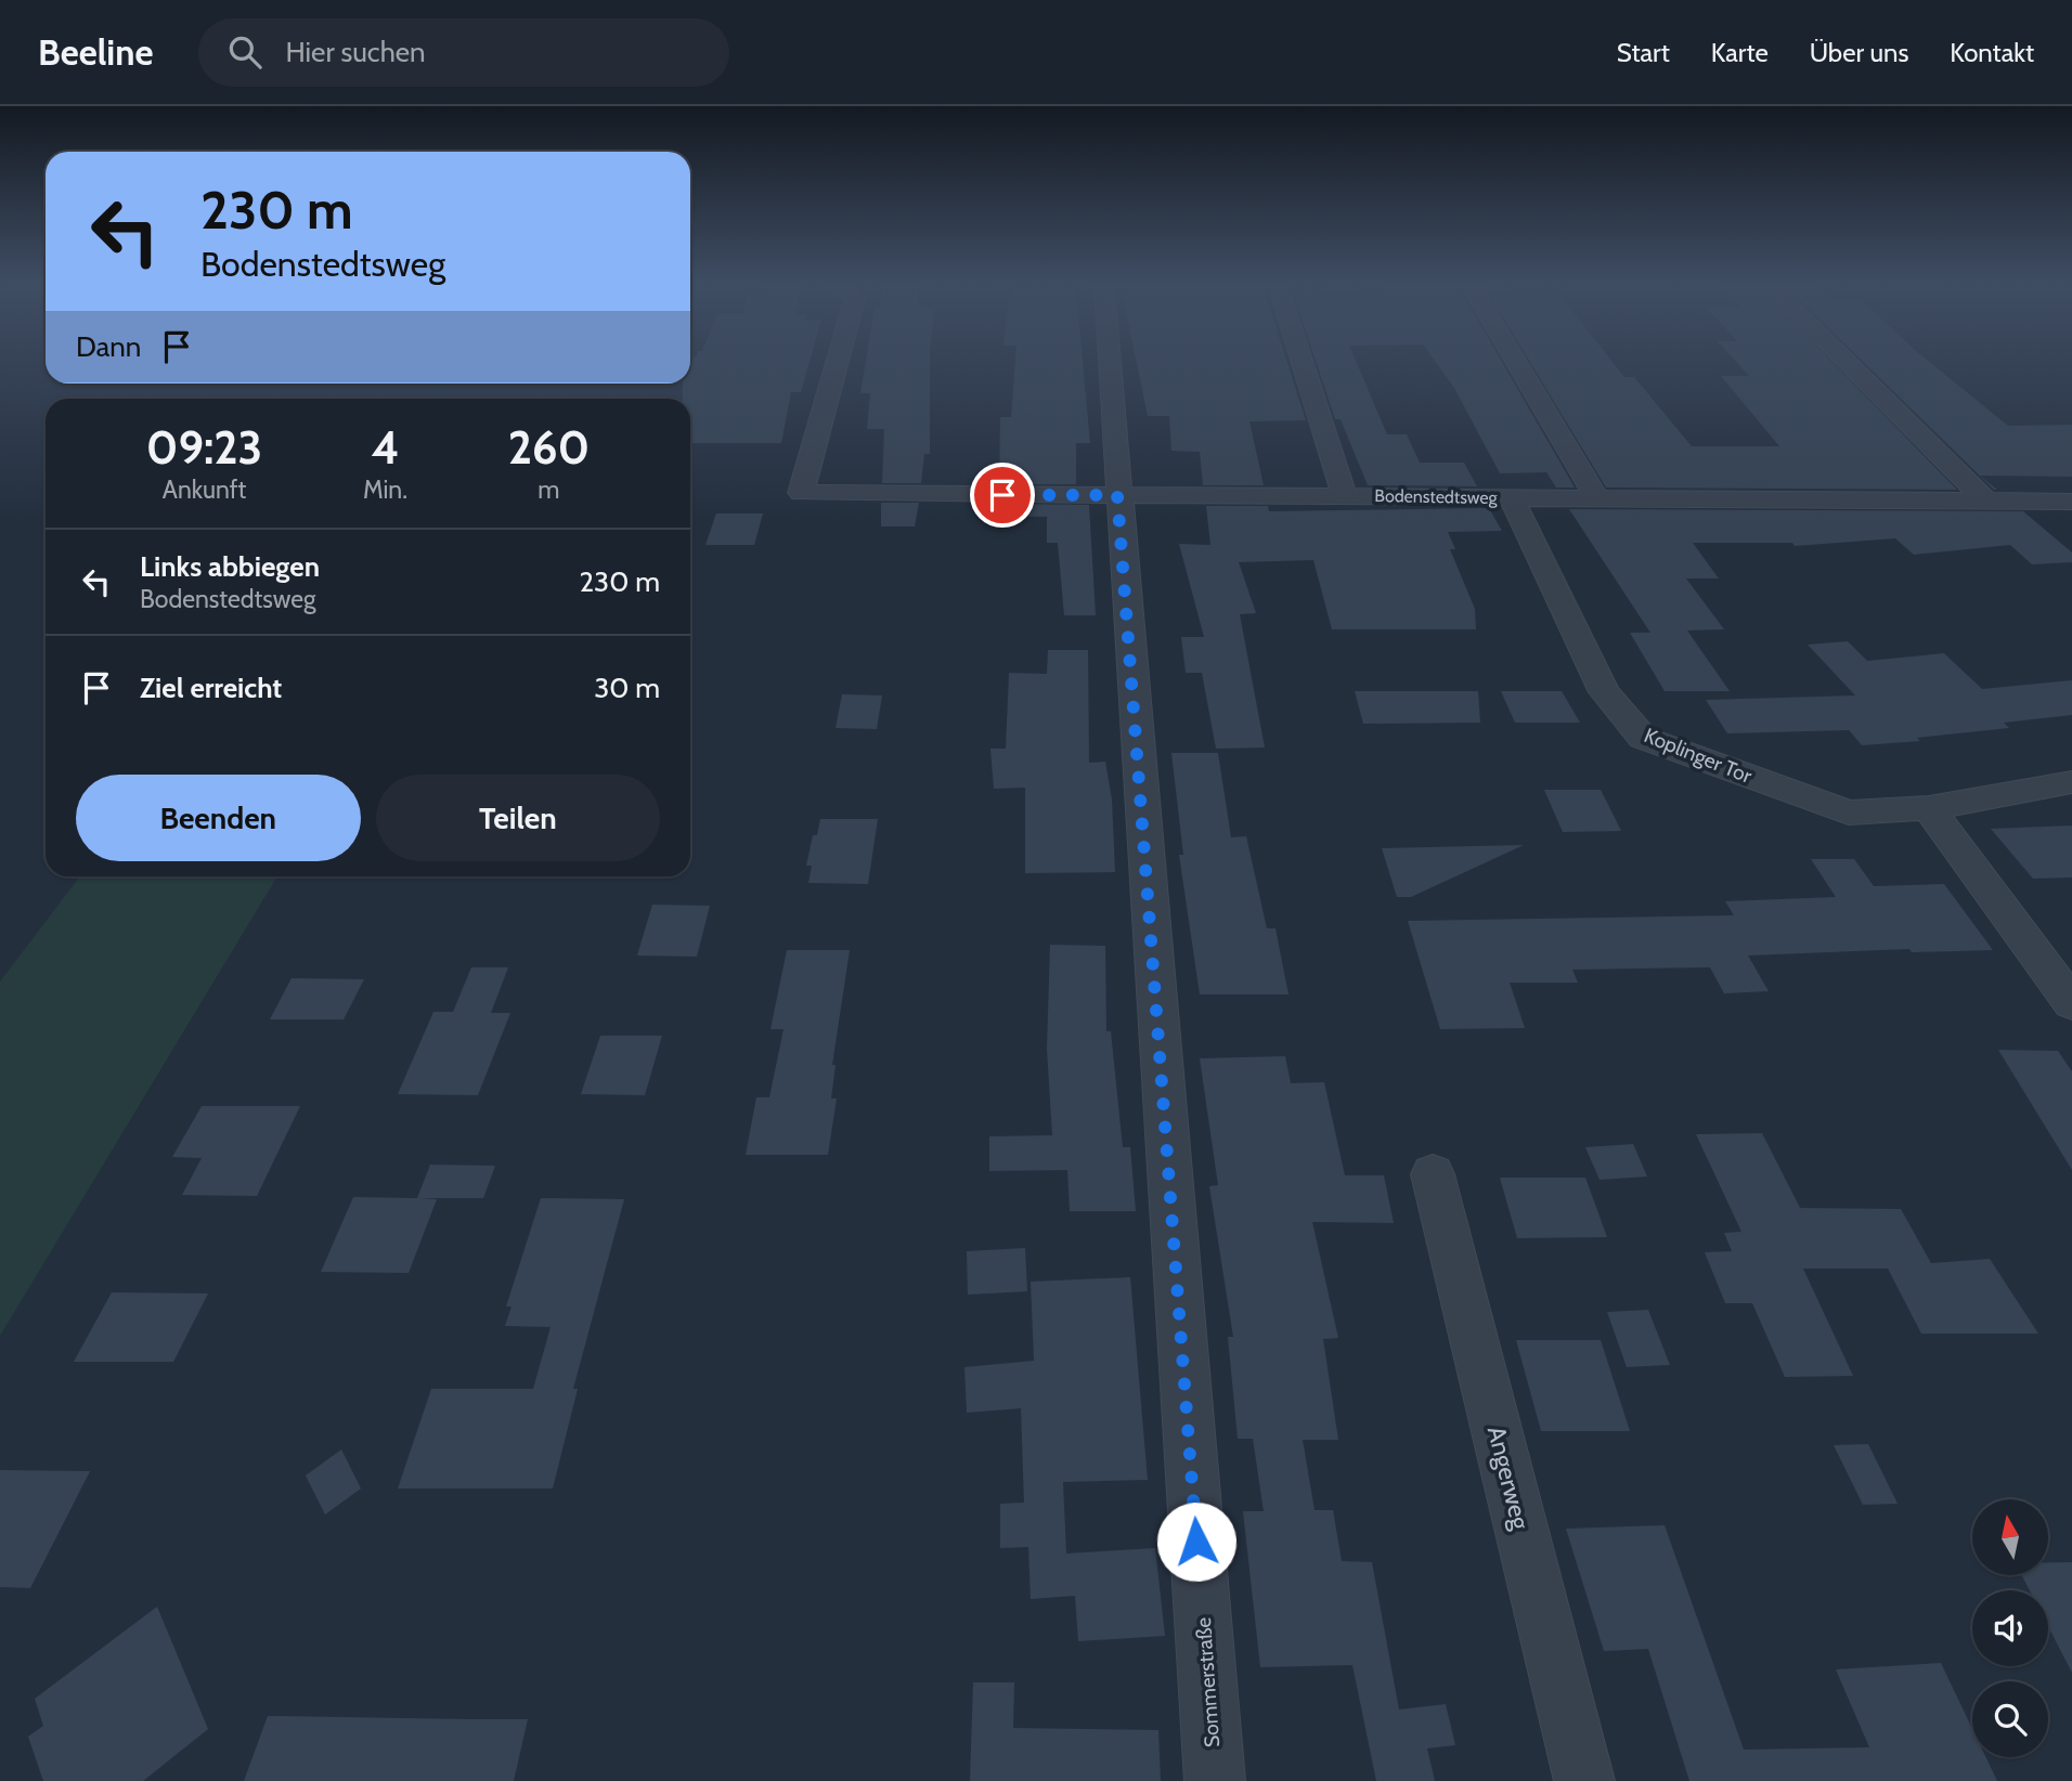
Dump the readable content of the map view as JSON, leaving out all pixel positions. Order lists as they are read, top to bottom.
{
  "streets": {
    "street": [
      "Bodenstedtsweg",
      "Koplinger Tor",
      "Angerweg",
      "Sommerstraße"
    ]
  },
  "crossings": [
    ["Bodenstedtsweg", "Koplinger Tor"],
    ["Bodenstedtsweg", "Sommerstraße"]
  ],
  "north": "top",
  "page": {
    "header": "Beeline",
    "search": "Hier suchen",
    "nav": [
      "Start",
      "Karte",
      "Über uns",
      "Kontakt"
    ],
    "turn": ["230 m", "Bodenstedtsweg"],
    "then": "Dann",
    "eta": [
      "09:23",
      "Ankunft",
      "4",
      "Min.",
      "260",
      "m"
    ],
    "list": [
      {
        "name": "Links abbiegen",
        "note": "Bodenstedtsweg",
        "value": "230 m"
      },
      {
        "name": "Ziel erreicht",
        "value": "30 m"
      }
    ],
    "buttons": ["Beenden", "Teilen"]
  }
}
